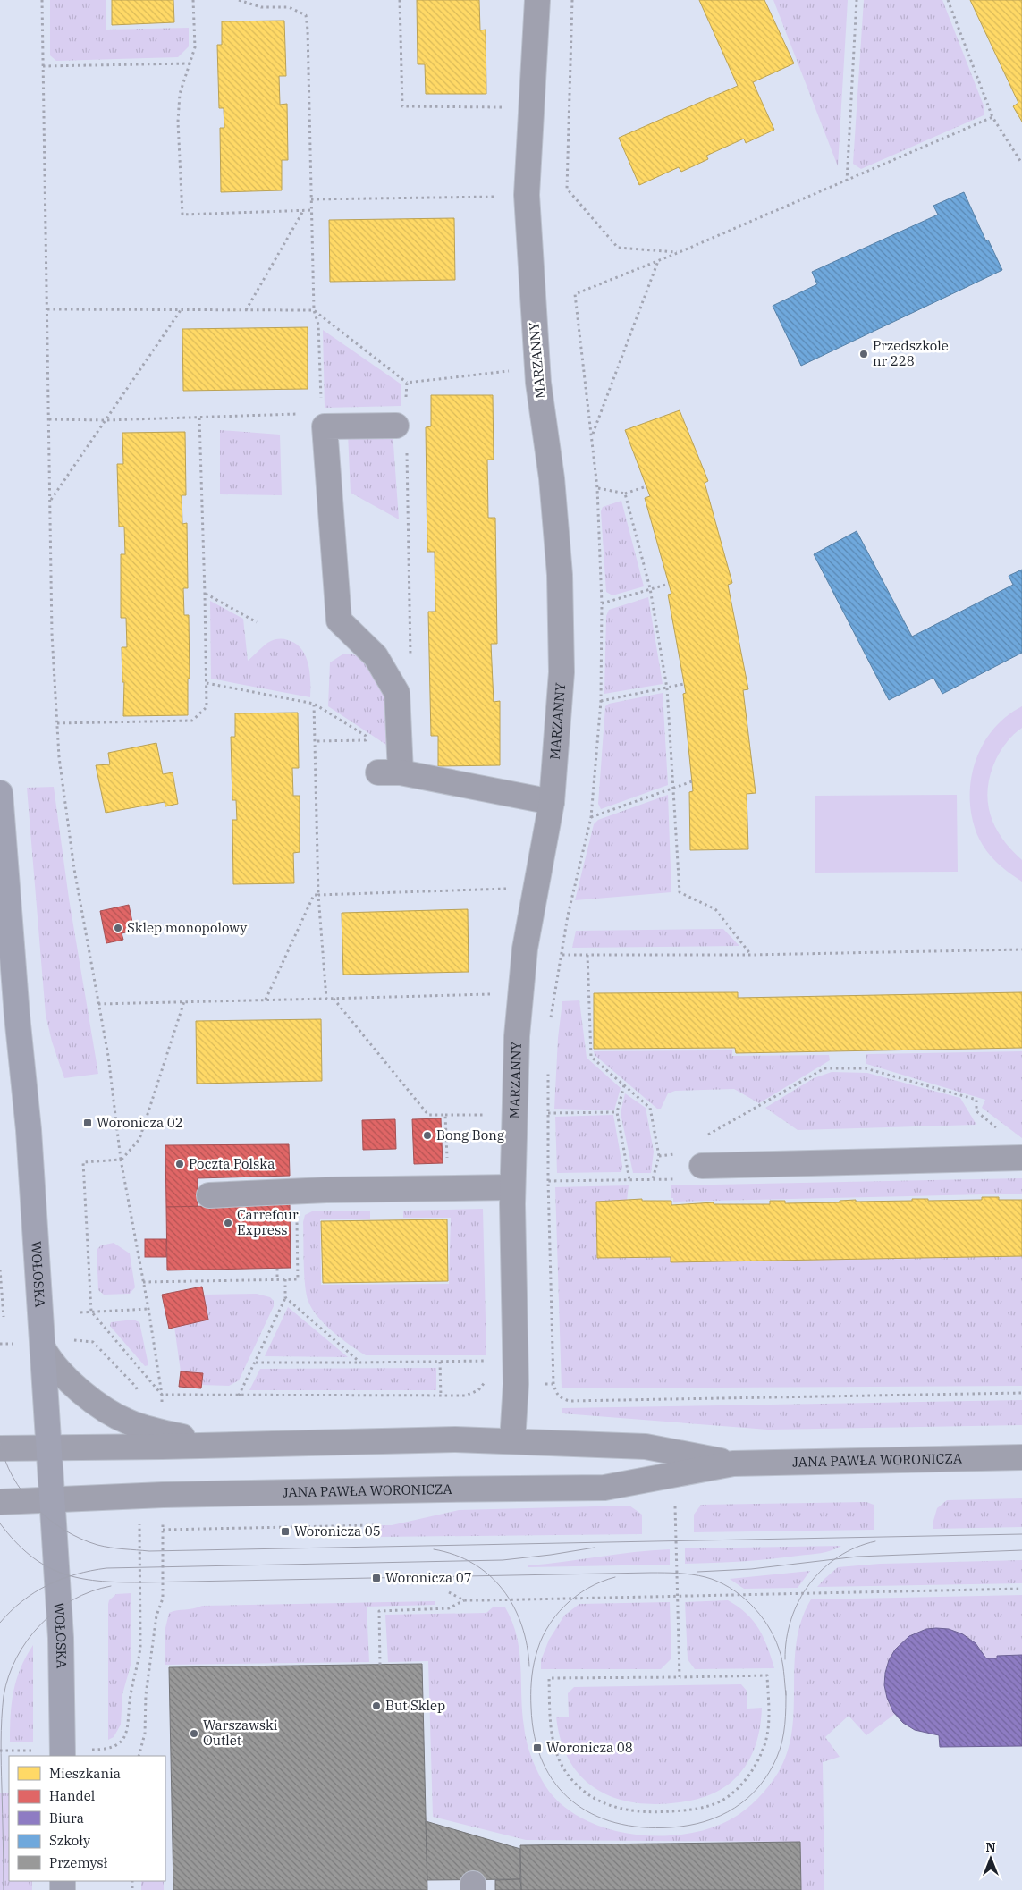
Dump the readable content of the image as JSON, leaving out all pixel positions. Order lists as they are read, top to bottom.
{
  "streets": {
    "main road": ["WOŁOSKA"],
    "street": ["MARZANNY", "JANA PAWŁA WORONICZA"]
  },
  "crossings": [
    ["MARZANNY", "JANA PAWŁA WORONICZA"],
    ["WOŁOSKA", "JANA PAWŁA WORONICZA"]
  ],
  "places": {
    "other": [
      "Przedszkole nr 228",
      "Sklep monopolowy",
      "Bong Bong",
      "Poczta Polska",
      "Carrefour Express",
      "But Sklep",
      "Warszawski Outlet"
    ],
    "transit": [
      "Woronicza 02",
      "Woronicza 05",
      "Woronicza 07",
      "Woronicza 08"
    ]
  },
  "legend": [
    "Mieszkania",
    "Handel",
    "Biura",
    "Szkoły",
    "Przemysł"
  ],
  "north": "top"
}
